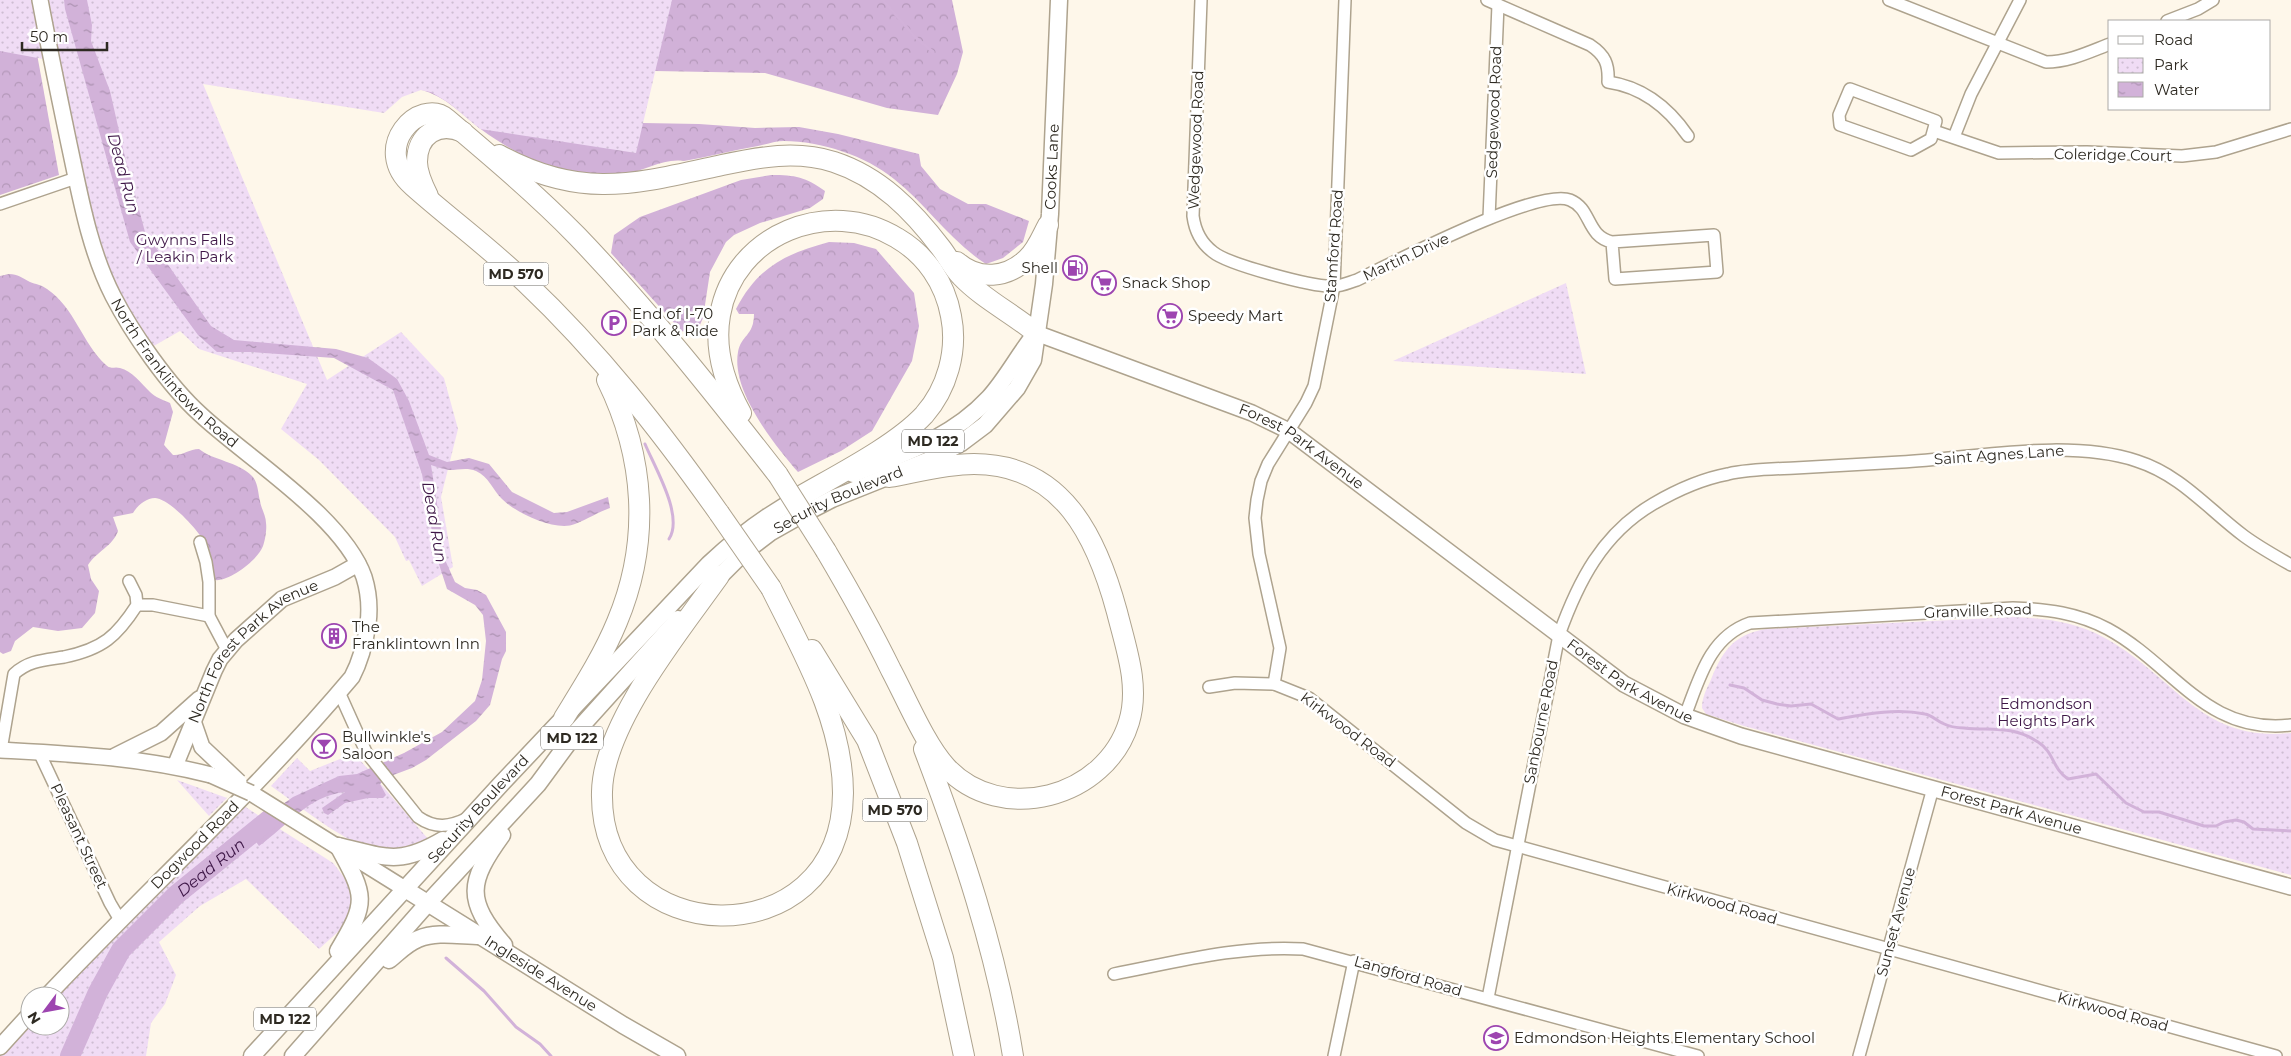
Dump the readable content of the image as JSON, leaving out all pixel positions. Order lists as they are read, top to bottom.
{
  "streets": {
    "highway": ["MD 570"],
    "main road": [
      "Cooks Lane",
      "MD 122",
      "Security Boulevard",
      "Ingleside Avenue"
    ],
    "street": [
      "Sedgewood Road",
      "Wedgewood Road",
      "Coleridge Court",
      "Stamford Road",
      "Martin Drive",
      "North Franklintown Road",
      "Forest Park Avenue",
      "Saint Agnes Lane",
      "Granville Road",
      "North Forest Park Avenue",
      "Sanbourne Road",
      "Kirkwood Road",
      "Pleasant Street",
      "Dogwood Road",
      "Sunset Avenue",
      "Langford Road"
    ]
  },
  "crossings": [
    ["Sedgewood Road", "Martin Drive"],
    ["Wedgewood Road", "Martin Drive"],
    ["Cooks Lane", "Forest Park Avenue"],
    ["Cooks Lane", "Security Boulevard"],
    ["Stamford Road", "Martin Drive"],
    ["Stamford Road", "Forest Park Avenue"],
    ["Stamford Road", "Kirkwood Road"],
    ["North Franklintown Road", "North Forest Park Avenue"],
    ["North Franklintown Road", "Dogwood Road"],
    ["Forest Park Avenue", "Security Boulevard"],
    ["Forest Park Avenue", "Granville Road"],
    ["Forest Park Avenue", "Sanbourne Road"],
    ["Forest Park Avenue", "Sunset Avenue"],
    ["Saint Agnes Lane", "Sanbourne Road"],
    ["Security Boulevard", "Ingleside Avenue"],
    ["Sanbourne Road", "Kirkwood Road"],
    ["Sanbourne Road", "Langford Road"],
    ["Kirkwood Road", "Sunset Avenue"],
    ["Pleasant Street", "Dogwood Road"]
  ],
  "water": ["Dead Run"],
  "parks": ["Gwynns Falls / Leakin Park", "Edmondson Heights Park"],
  "places": {
    "fuel station": ["Shell"],
    "supermarket": ["Snack Shop", "Speedy Mart"],
    "parking": ["End of I-70 Park & Ride"],
    "building": ["The Franklintown Inn"],
    "bar": ["Bullwinkle's Saloon"],
    "school or university": ["Edmondson Heights Elementary School"]
  },
  "legend": ["Road", "Park", "Water"],
  "scale_bar": "50 m",
  "north": "bottom left"
}
